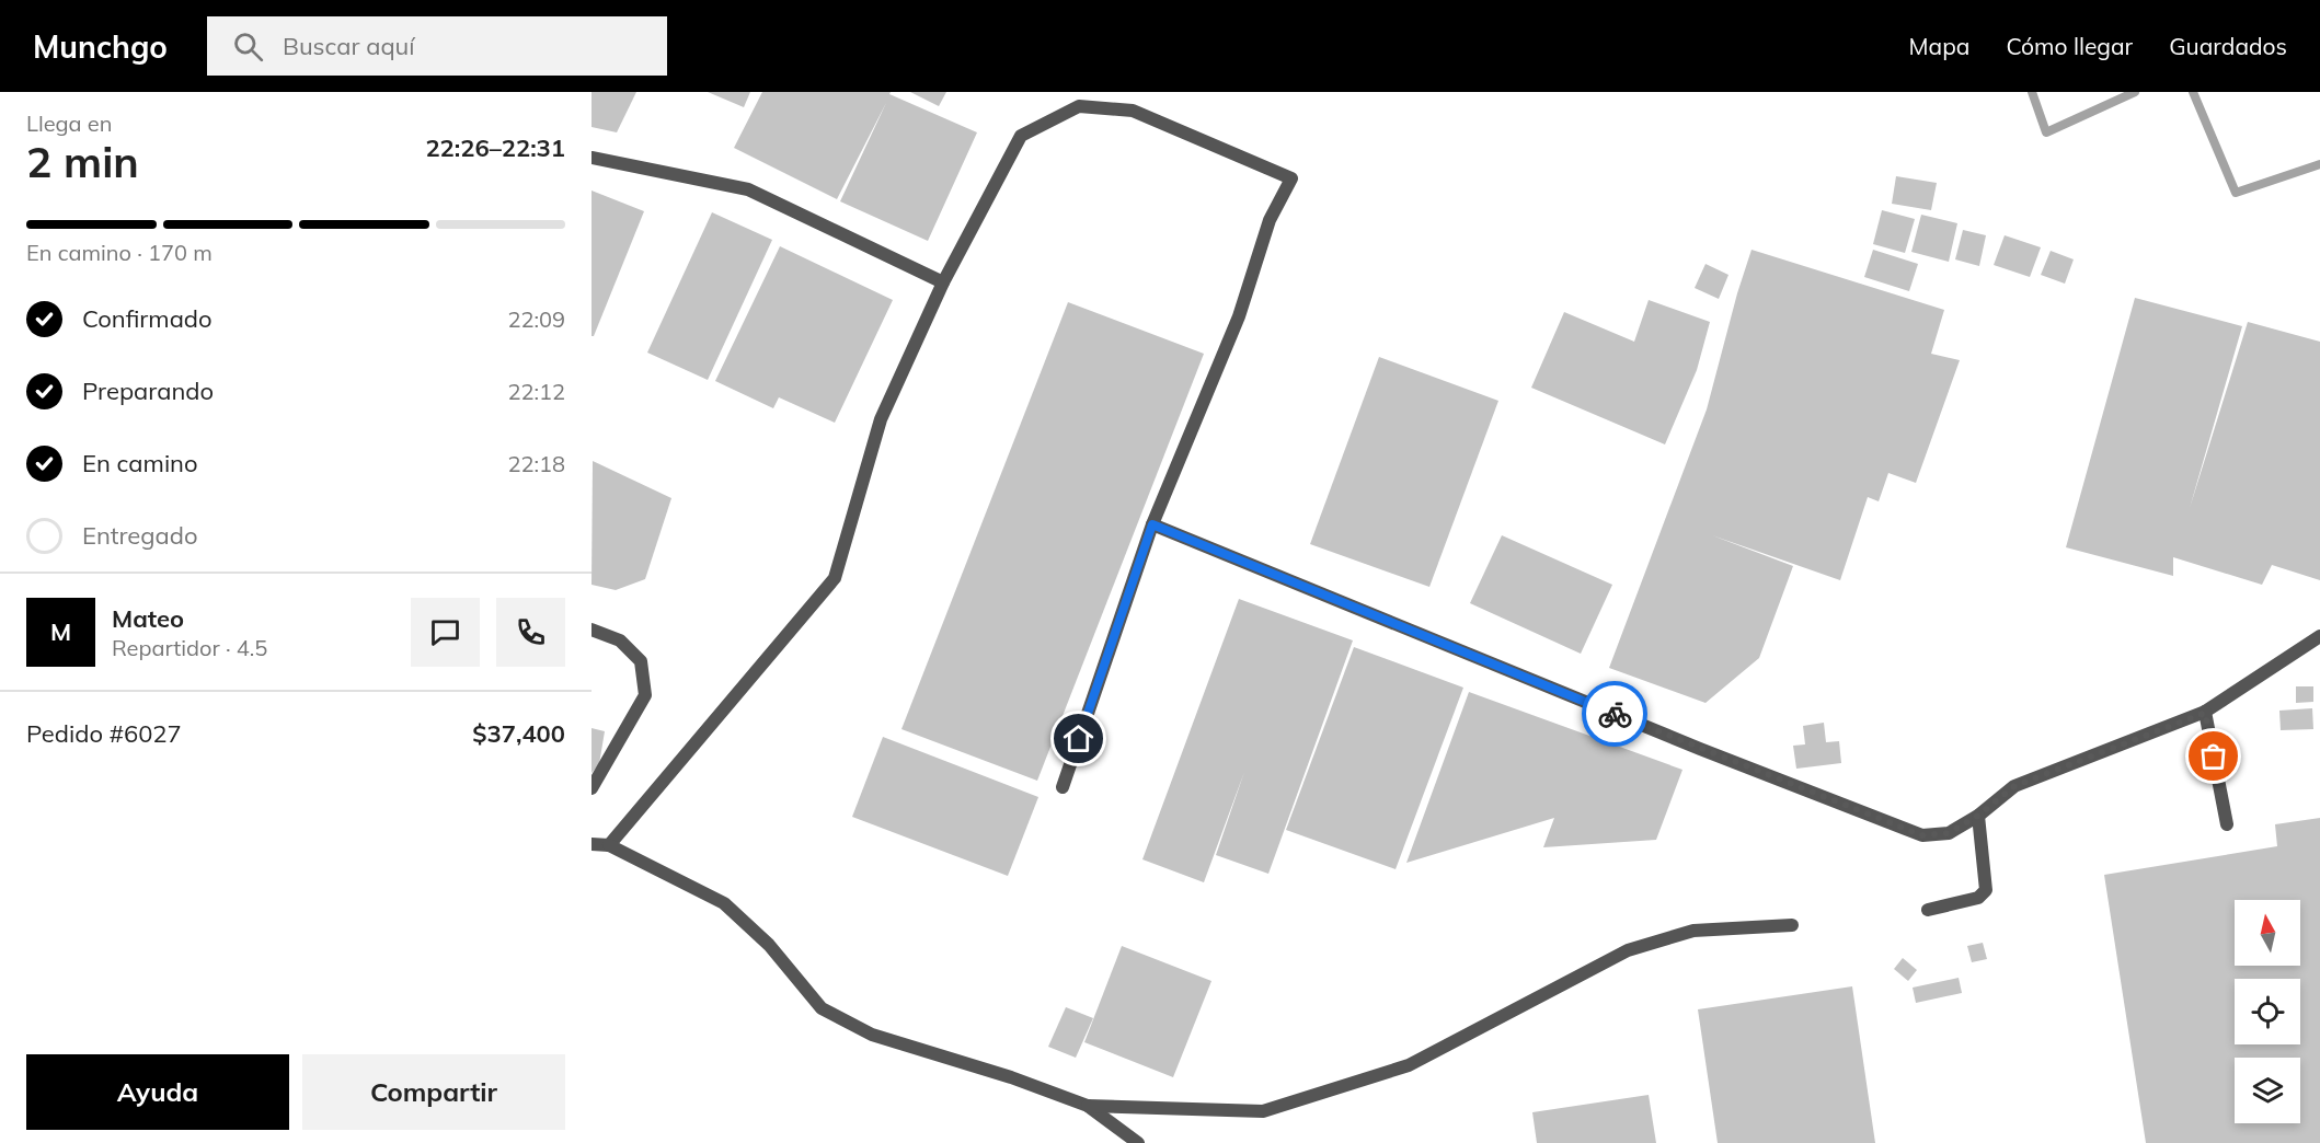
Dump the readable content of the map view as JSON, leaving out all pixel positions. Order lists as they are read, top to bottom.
{
  "north": "top",
  "page": {
    "header": "Munchgo",
    "search": "Buscar aquí",
    "nav": ["Mapa", "Cómo llegar", "Guardados"],
    "heading": ["2 min", "Llega en", "22:26–22:31"],
    "panel": [
      "Mateo",
      "Repartidor · 4.5",
      "Pedido #6027",
      "$37,400"
    ],
    "bar": "En camino · 170 m",
    "list": [
      ["Confirmado", "22:09"],
      ["Preparando", "22:12"],
      ["En camino", "22:18"],
      "Entregado"
    ],
    "round": "M",
    "buttons": ["Ayuda", "Compartir"]
  }
}
